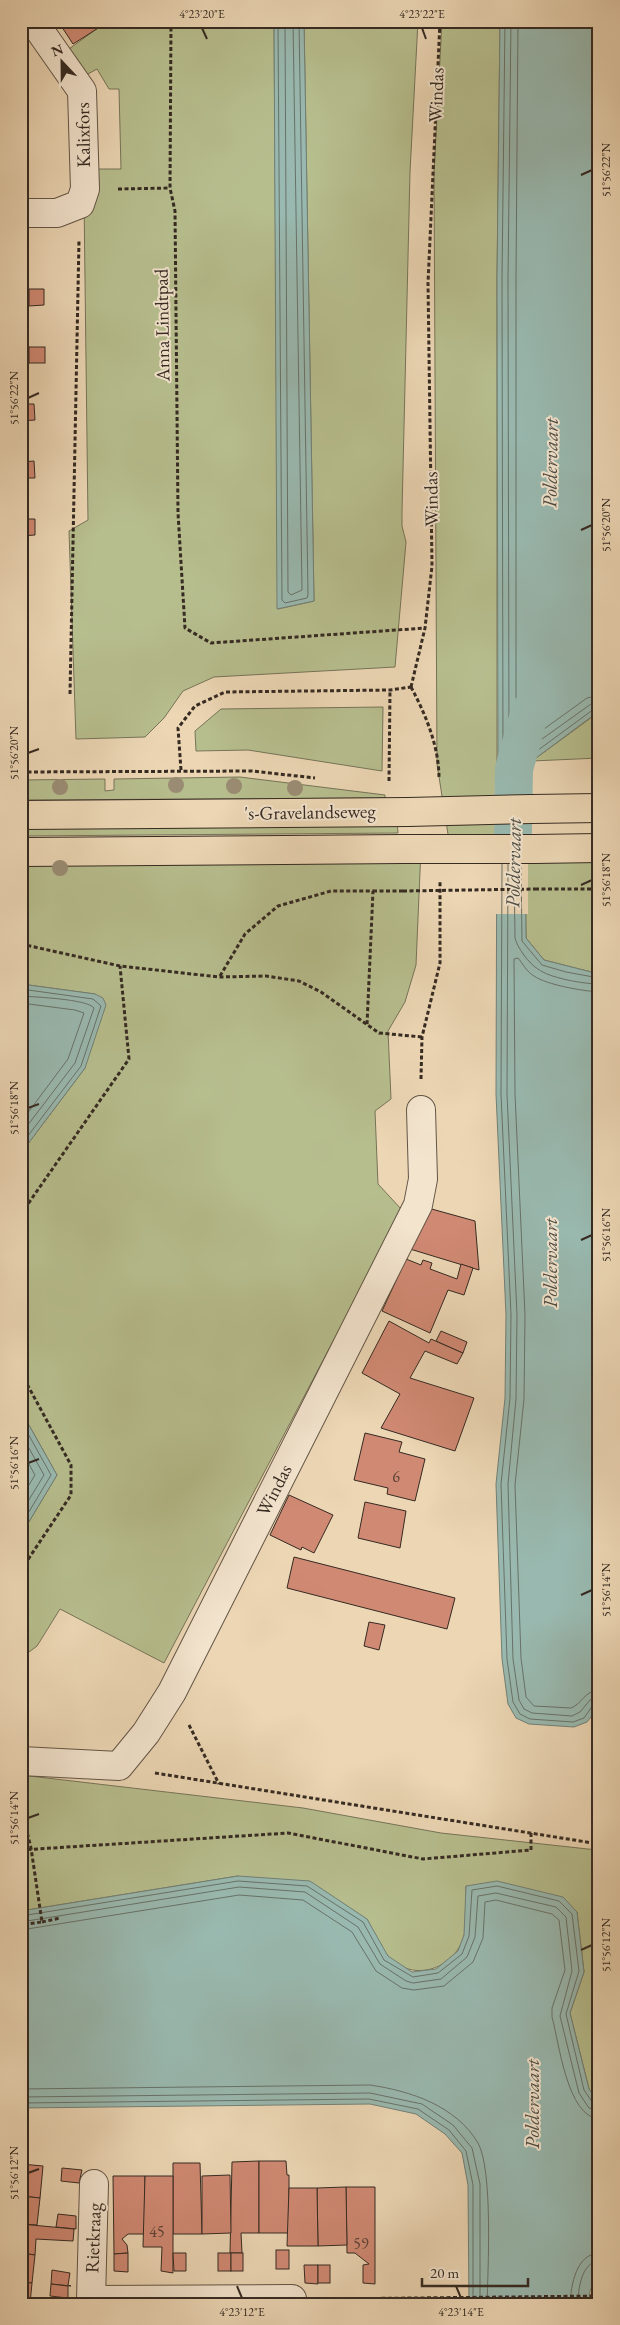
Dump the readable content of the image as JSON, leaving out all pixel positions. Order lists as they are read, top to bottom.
{
  "streets": {
    "main road": ["'s-Gravelandseweg"],
    "street": ["Windas", "Kalixfors", "Rietkraag"],
    "path": ["Anna Lindtpad"]
  },
  "crossings": [
    ["Windas", "Anna Lindtpad"]
  ],
  "water": ["Poldervaart"],
  "house_numbers": ["6", "45", "59"],
  "scale_bar": "20 m",
  "north": "top",
  "coordinates": [
    "4°23'20\"E",
    "4°23'22\"E",
    "51°56'22\"N",
    "51°56'20\"N",
    "51°56'18\"N",
    "51°56'16\"N",
    "51°56'14\"N",
    "51°56'12\"N",
    "4°23'12\"E",
    "4°23'14\"E"
  ]
}
